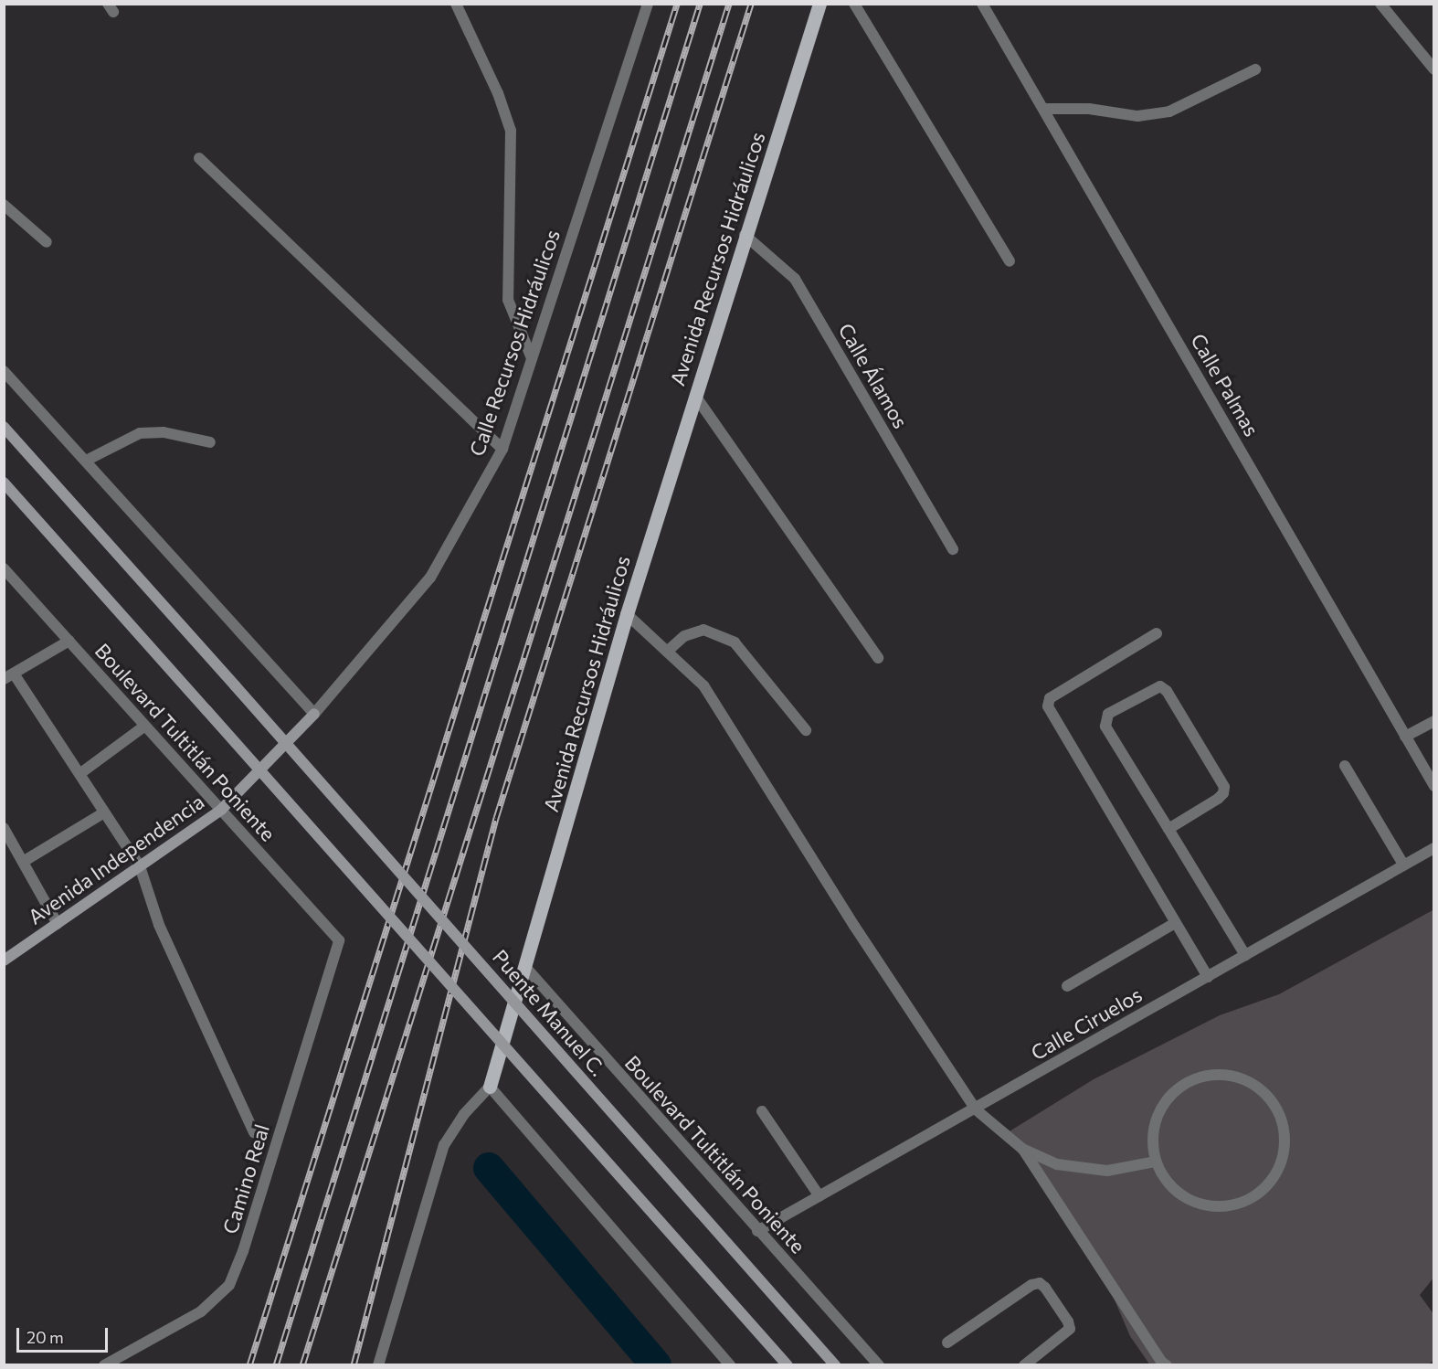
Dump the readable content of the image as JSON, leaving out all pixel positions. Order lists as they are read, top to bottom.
{
  "streets": {
    "main road": [
      "Avenida Recursos Hidráulicos",
      "Boulevard Tultitlán Poniente",
      "Avenida Independencia",
      "Puente Manuel C."
    ],
    "street": [
      "Calle Recursos Hidráulicos",
      "Calle Álamos",
      "Calle Palmas",
      "Calle Ciruelos",
      "Camino Real"
    ]
  },
  "crossings": [
    ["Avenida Recursos Hidráulicos", "Calle Álamos"],
    ["Avenida Recursos Hidráulicos", "Boulevard Tultitlán Poniente"],
    ["Calle Recursos Hidráulicos", "Avenida Independencia"],
    ["Boulevard Tultitlán Poniente", "Avenida Independencia"],
    ["Boulevard Tultitlán Poniente", "Calle Ciruelos"],
    ["Boulevard Tultitlán Poniente", "Camino Real"]
  ],
  "scale_bar": "20 m"
}
